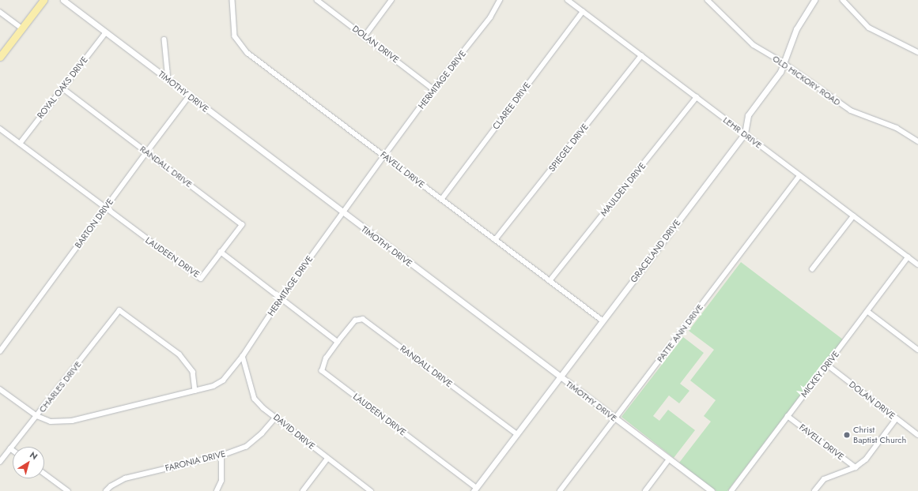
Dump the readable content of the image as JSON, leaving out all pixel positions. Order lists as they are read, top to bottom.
{
  "streets": {
    "street": [
      "DOLAN DRIVE",
      "HERMITAGE DRIVE",
      "OLD HICKORY ROAD",
      "ROYAL OAKS DRIVE",
      "TIMOTHY DRIVE",
      "CLAREE DRIVE",
      "LEHR DRIVE",
      "SPIEGEL DRIVE",
      "RANDALL DRIVE",
      "FAVELL DRIVE",
      "MAULDEN DRIVE",
      "BARTON DRIVE",
      "GRACELAND DRIVE",
      "LAUDEEN DRIVE",
      "PATTE ANN DRIVE",
      "MICKEY DRIVE",
      "CHARLES DRIVE",
      "DAVID DRIVE",
      "FARONIA DRIVE"
    ]
  },
  "crossings": [
    ["DOLAN DRIVE", "HERMITAGE DRIVE"],
    ["DOLAN DRIVE", "MICKEY DRIVE"],
    ["HERMITAGE DRIVE", "TIMOTHY DRIVE"],
    ["HERMITAGE DRIVE", "FAVELL DRIVE"],
    ["HERMITAGE DRIVE", "CHARLES DRIVE"],
    ["HERMITAGE DRIVE", "DAVID DRIVE"],
    ["OLD HICKORY ROAD", "GRACELAND DRIVE"],
    ["ROYAL OAKS DRIVE", "TIMOTHY DRIVE"],
    ["ROYAL OAKS DRIVE", "RANDALL DRIVE"],
    ["ROYAL OAKS DRIVE", "LAUDEEN DRIVE"],
    ["TIMOTHY DRIVE", "BARTON DRIVE"],
    ["TIMOTHY DRIVE", "GRACELAND DRIVE"],
    ["TIMOTHY DRIVE", "PATTE ANN DRIVE"],
    ["CLAREE DRIVE", "LEHR DRIVE"],
    ["CLAREE DRIVE", "FAVELL DRIVE"],
    ["LEHR DRIVE", "SPIEGEL DRIVE"],
    ["LEHR DRIVE", "MAULDEN DRIVE"],
    ["LEHR DRIVE", "GRACELAND DRIVE"],
    ["LEHR DRIVE", "PATTE ANN DRIVE"],
    ["LEHR DRIVE", "MICKEY DRIVE"],
    ["SPIEGEL DRIVE", "FAVELL DRIVE"],
    ["RANDALL DRIVE", "BARTON DRIVE"],
    ["RANDALL DRIVE", "GRACELAND DRIVE"],
    ["RANDALL DRIVE", "LAUDEEN DRIVE"],
    ["FAVELL DRIVE", "MAULDEN DRIVE"],
    ["FAVELL DRIVE", "GRACELAND DRIVE"],
    ["FAVELL DRIVE", "MICKEY DRIVE"],
    ["BARTON DRIVE", "LAUDEEN DRIVE"],
    ["GRACELAND DRIVE", "LAUDEEN DRIVE"],
    ["DAVID DRIVE", "FARONIA DRIVE"]
  ],
  "places": ["Christ Baptist Church"],
  "north": "top right"
}
